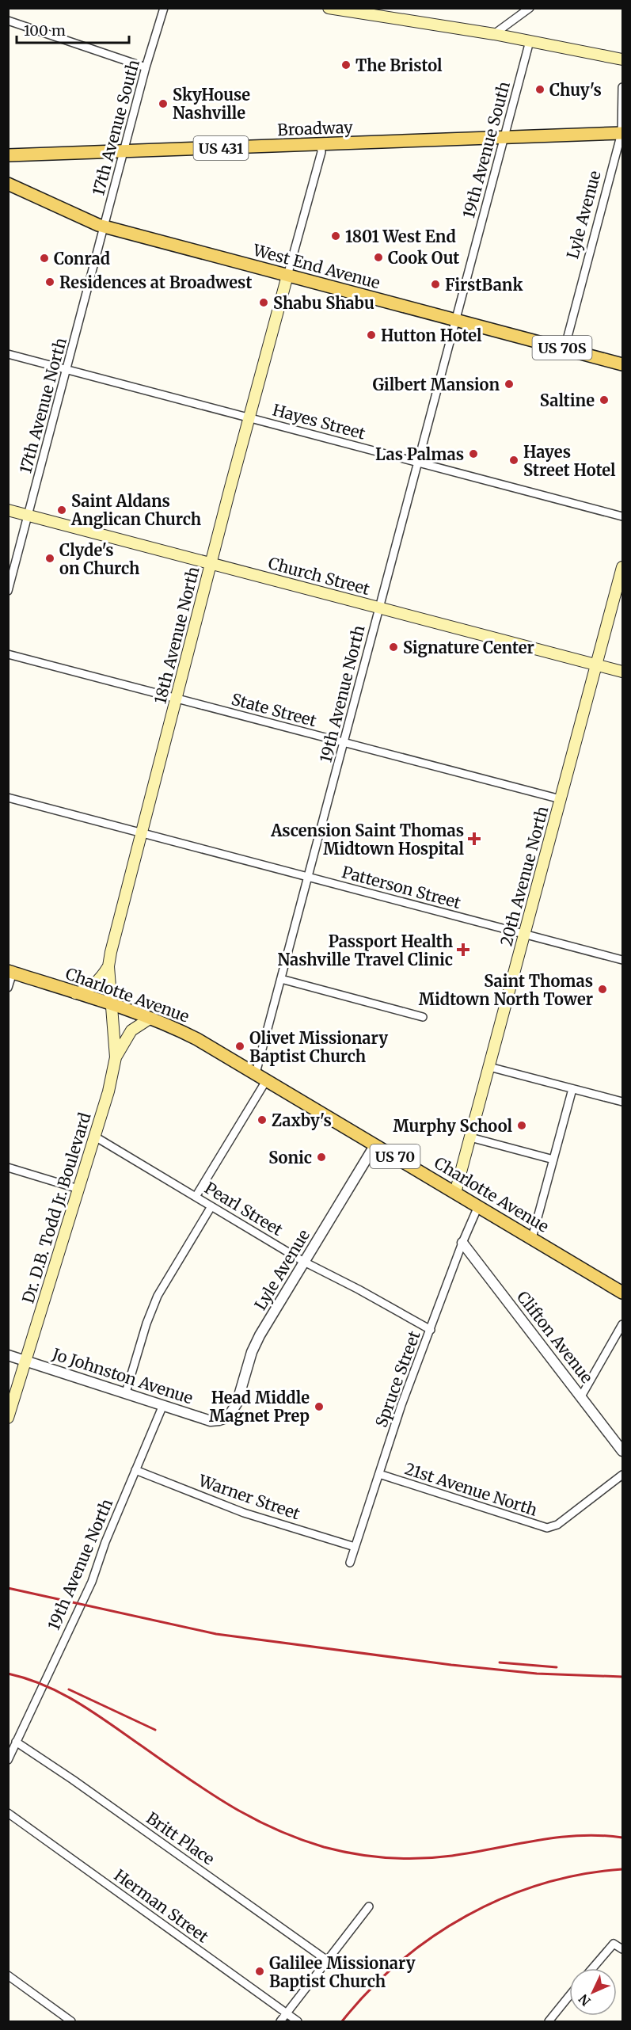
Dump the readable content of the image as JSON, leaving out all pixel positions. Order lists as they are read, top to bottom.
{
  "streets": {
    "main road": [
      "Broadway",
      "US 431",
      "West End Avenue",
      "US 70S",
      "Church Street",
      "18th Avenue North",
      "20th Avenue North",
      "Charlotte Avenue",
      "US 70",
      "Dr. D.B. Todd Jr. Boulevard"
    ],
    "street": [
      "17th Avenue South",
      "19th Avenue South",
      "Lyle Avenue",
      "17th Avenue North",
      "Hayes Street",
      "19th Avenue North",
      "State Street",
      "Patterson Street",
      "Pearl Street",
      "Clifton Avenue",
      "Jo Johnston Avenue",
      "Spruce Street",
      "21st Avenue North",
      "Warner Street",
      "Britt Place",
      "Herman Street"
    ]
  },
  "crossings": [
    ["17th Avenue South", "Broadway"],
    ["17th Avenue South", "West End Avenue"],
    ["17th Avenue South", "17th Avenue North"],
    ["Broadway", "19th Avenue South"],
    ["Broadway", "Lyle Avenue"],
    ["19th Avenue South", "West End Avenue"],
    ["19th Avenue South", "19th Avenue North"],
    ["Lyle Avenue", "West End Avenue"],
    ["Lyle Avenue", "Charlotte Avenue"],
    ["Lyle Avenue", "Pearl Street"],
    ["Lyle Avenue", "Jo Johnston Avenue"],
    ["West End Avenue", "17th Avenue North"],
    ["West End Avenue", "18th Avenue North"],
    ["West End Avenue", "19th Avenue North"],
    ["17th Avenue North", "Hayes Street"],
    ["17th Avenue North", "Church Street"],
    ["Hayes Street", "18th Avenue North"],
    ["Hayes Street", "19th Avenue North"],
    ["Church Street", "18th Avenue North"],
    ["Church Street", "19th Avenue North"],
    ["Church Street", "20th Avenue North"],
    ["18th Avenue North", "State Street"],
    ["18th Avenue North", "Patterson Street"],
    ["18th Avenue North", "Charlotte Avenue"],
    ["18th Avenue North", "Dr. D.B. Todd Jr. Boulevard"],
    ["19th Avenue North", "State Street"],
    ["19th Avenue North", "Patterson Street"],
    ["19th Avenue North", "Charlotte Avenue"],
    ["19th Avenue North", "Jo Johnston Avenue"],
    ["19th Avenue North", "Warner Street"],
    ["19th Avenue North", "Britt Place"],
    ["State Street", "20th Avenue North"],
    ["20th Avenue North", "Patterson Street"],
    ["20th Avenue North", "Charlotte Avenue"],
    ["Charlotte Avenue", "Dr. D.B. Todd Jr. Boulevard"],
    ["Charlotte Avenue", "Spruce Street"],
    ["Dr. D.B. Todd Jr. Boulevard", "Pearl Street"],
    ["Dr. D.B. Todd Jr. Boulevard", "Jo Johnston Avenue"],
    ["Pearl Street", "Spruce Street"],
    ["Clifton Avenue", "Spruce Street"],
    ["Spruce Street", "21st Avenue North"],
    ["Spruce Street", "Warner Street"]
  ],
  "places": {
    "other": [
      "The Bristol",
      "Chuy's",
      "SkyHouse Nashville",
      "1801 West End",
      "Cook Out",
      "Conrad",
      "Residences at Broadwest",
      "FirstBank",
      "Shabu Shabu",
      "Hutton Hotel",
      "Gilbert Mansion",
      "Saltine",
      "Las Palmas",
      "Hayes Street Hotel",
      "Saint Aldans Anglican Church",
      "Clyde's on Church",
      "Signature Center",
      "Saint Thomas Midtown North Tower",
      "Olivet Missionary Baptist Church",
      "Zaxby's",
      "Murphy School",
      "Sonic",
      "Head Middle Magnet Prep",
      "Galilee Missionary Baptist Church"
    ],
    "health": ["Ascension Saint Thomas Midtown Hospital", "Passport Health Nashville Travel Clinic"]
  },
  "scale_bar": "100 m",
  "north": "bottom left"
}
